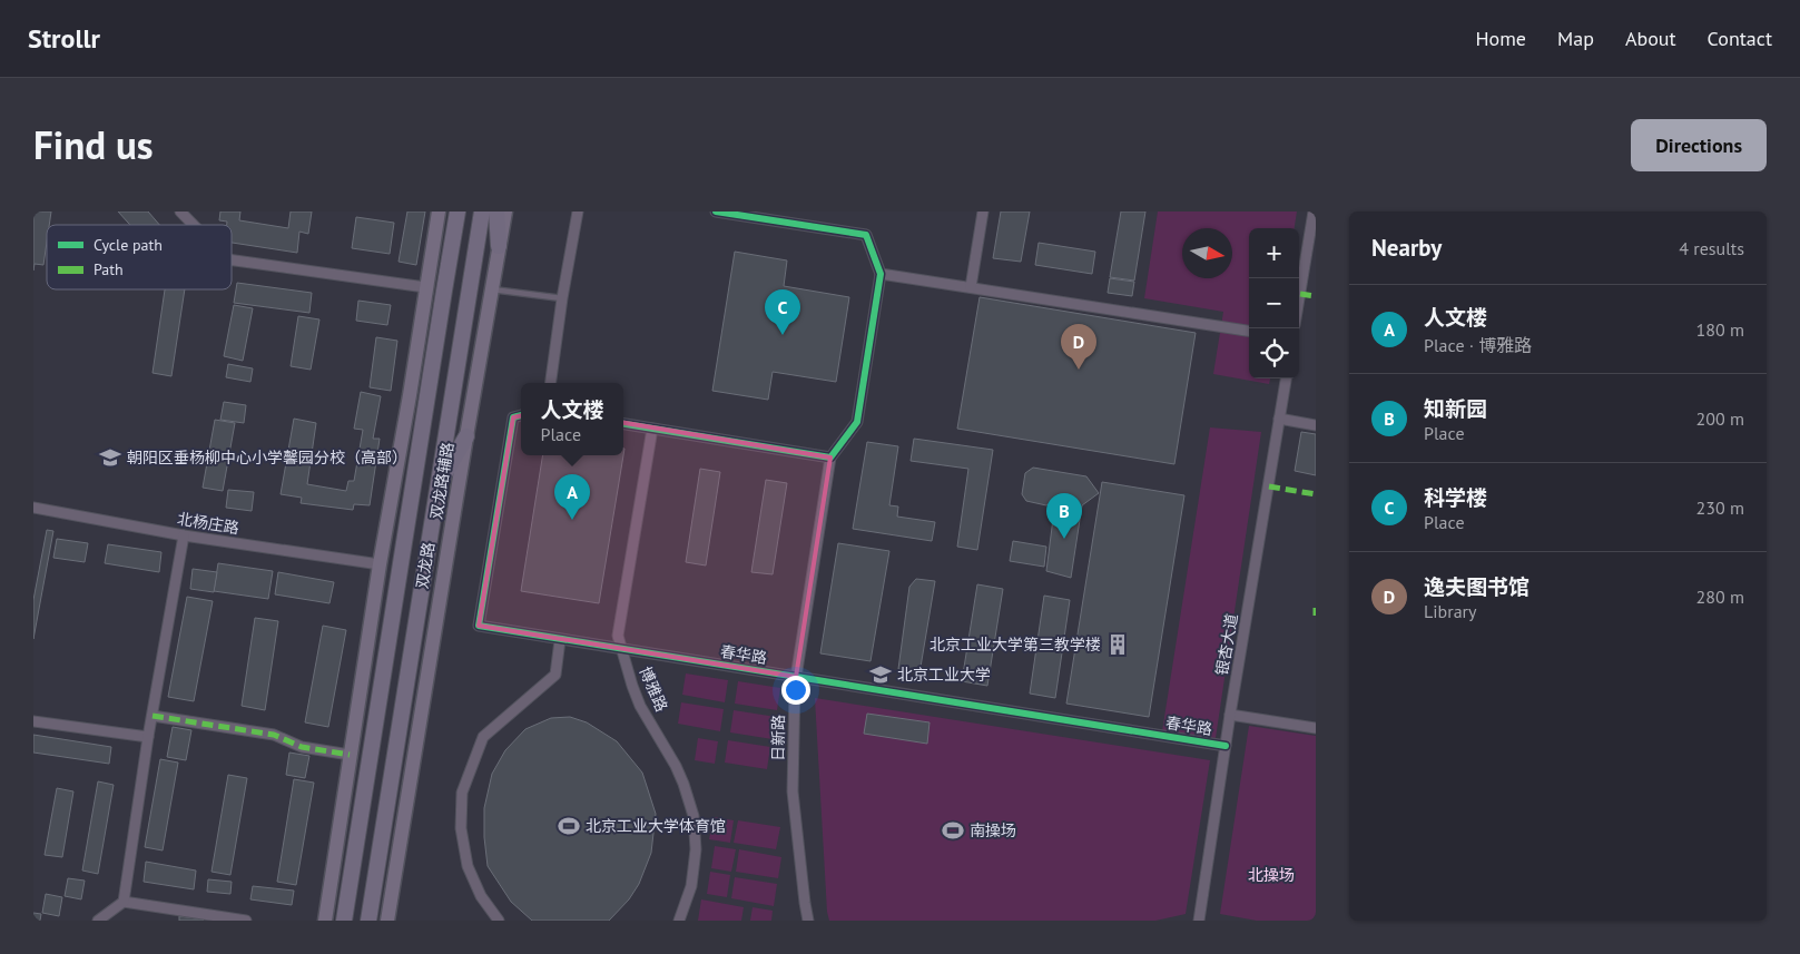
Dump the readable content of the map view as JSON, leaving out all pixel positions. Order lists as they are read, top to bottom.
{
  "streets": {
    "main road": ["双龙路辅路", "双龙路"],
    "street": [
      "北杨庄路",
      "银杏大道",
      "春华路",
      "博雅路",
      "日新路"
    ]
  },
  "crossings": [
    ["银杏大道", "春华路"],
    ["春华路", "博雅路"],
    ["春华路", "日新路"]
  ],
  "parks": ["北操场"],
  "places": {
    "school or university": ["朝阳区垂杨柳中心小学馨园分校（高部）", "北京工业大学"],
    "building": ["北京工业大学第三教学楼"],
    "sports": ["北京工业大学体育馆", "南操场"]
  },
  "legend": ["Cycle path", "Path"],
  "north": "right",
  "page": {
    "header": "Strollr",
    "nav": [
      "Home",
      "Map",
      "About",
      "Contact"
    ],
    "title": "Find us",
    "buttons": "Directions",
    "heading": ["Nearby", "4 results"],
    "map_buttons": ["+", "−"],
    "list": [
      {
        "mark": "A",
        "name": "人文楼",
        "note": "Place · 博雅路",
        "value": "180 m"
      },
      {
        "mark": "B",
        "name": "知新园",
        "note": "Place",
        "value": "200 m"
      },
      {
        "mark": "C",
        "name": "科学楼",
        "note": "Place",
        "value": "230 m"
      },
      {
        "mark": "D",
        "name": "逸夫图书馆",
        "note": "Library",
        "value": "280 m"
      }
    ],
    "pins": [
      "C",
      "D",
      "A",
      "B"
    ],
    "popup": ["人文楼", "Place"]
  }
}
